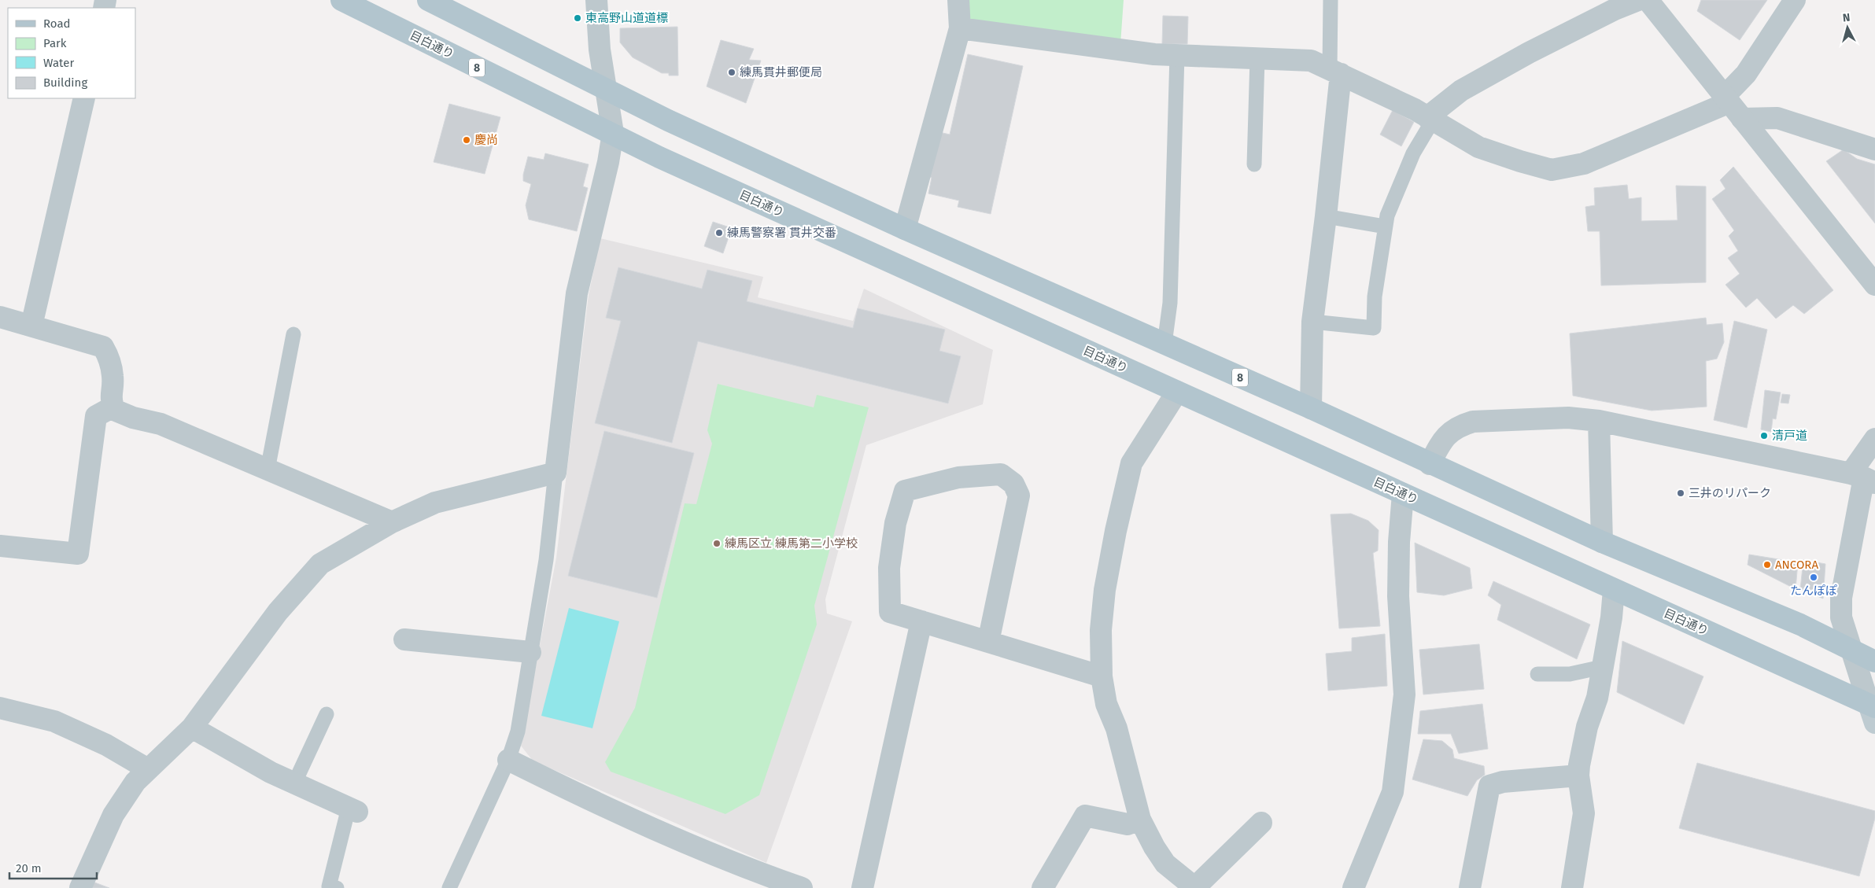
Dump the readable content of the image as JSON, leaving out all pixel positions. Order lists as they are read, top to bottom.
{
  "streets": {
    "main road": ["目白通り", "8"]
  },
  "places": [
    "東高野山道道標",
    "練馬貫井郵便局",
    "慶尚",
    "練馬警察署 貫井交番",
    "清戸道",
    "三井のリパーク",
    "練馬区立 練馬第二小学校",
    "ANCORA",
    "たんぽぽ"
  ],
  "legend": [
    "Road",
    "Park",
    "Water",
    "Building"
  ],
  "scale_bar": "20 m",
  "north": "top"
}
